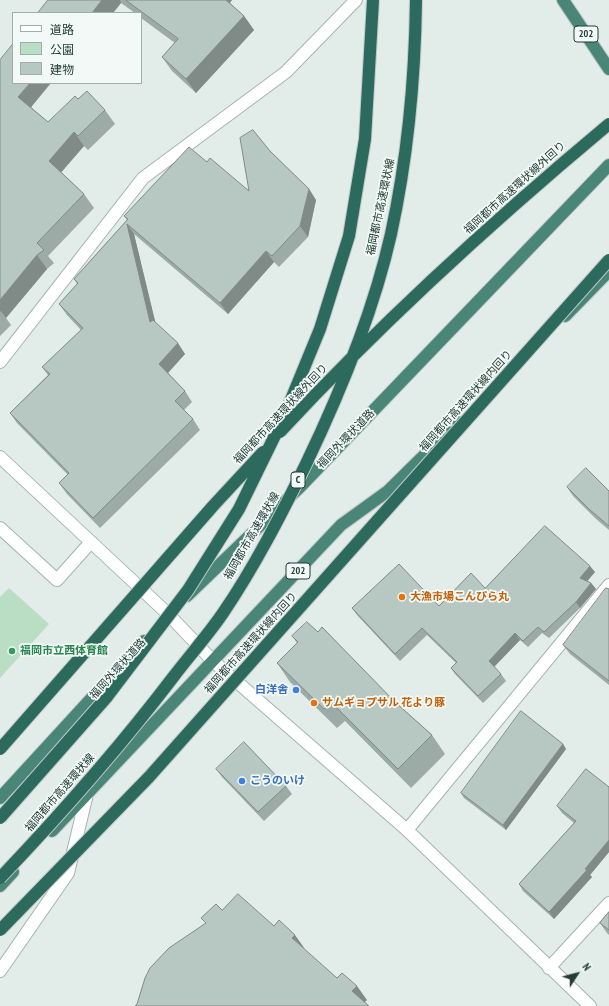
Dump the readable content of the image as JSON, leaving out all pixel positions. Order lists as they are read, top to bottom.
{
  "streets": {
    "highway": [
      "202",
      "福岡都市高速環状線外回り",
      "福岡都市高速環状線",
      "福岡都市高速環状線内回り",
      "福岡外環状道路",
      "C"
    ]
  },
  "places": [
    "大漁市場こんぴら丸",
    "福岡市立西体育館",
    "白洋舎",
    "サムギョプサル 花より豚",
    "こうのいけ"
  ],
  "legend": ["道路", "公園", "建物"],
  "north": "top right"
}
